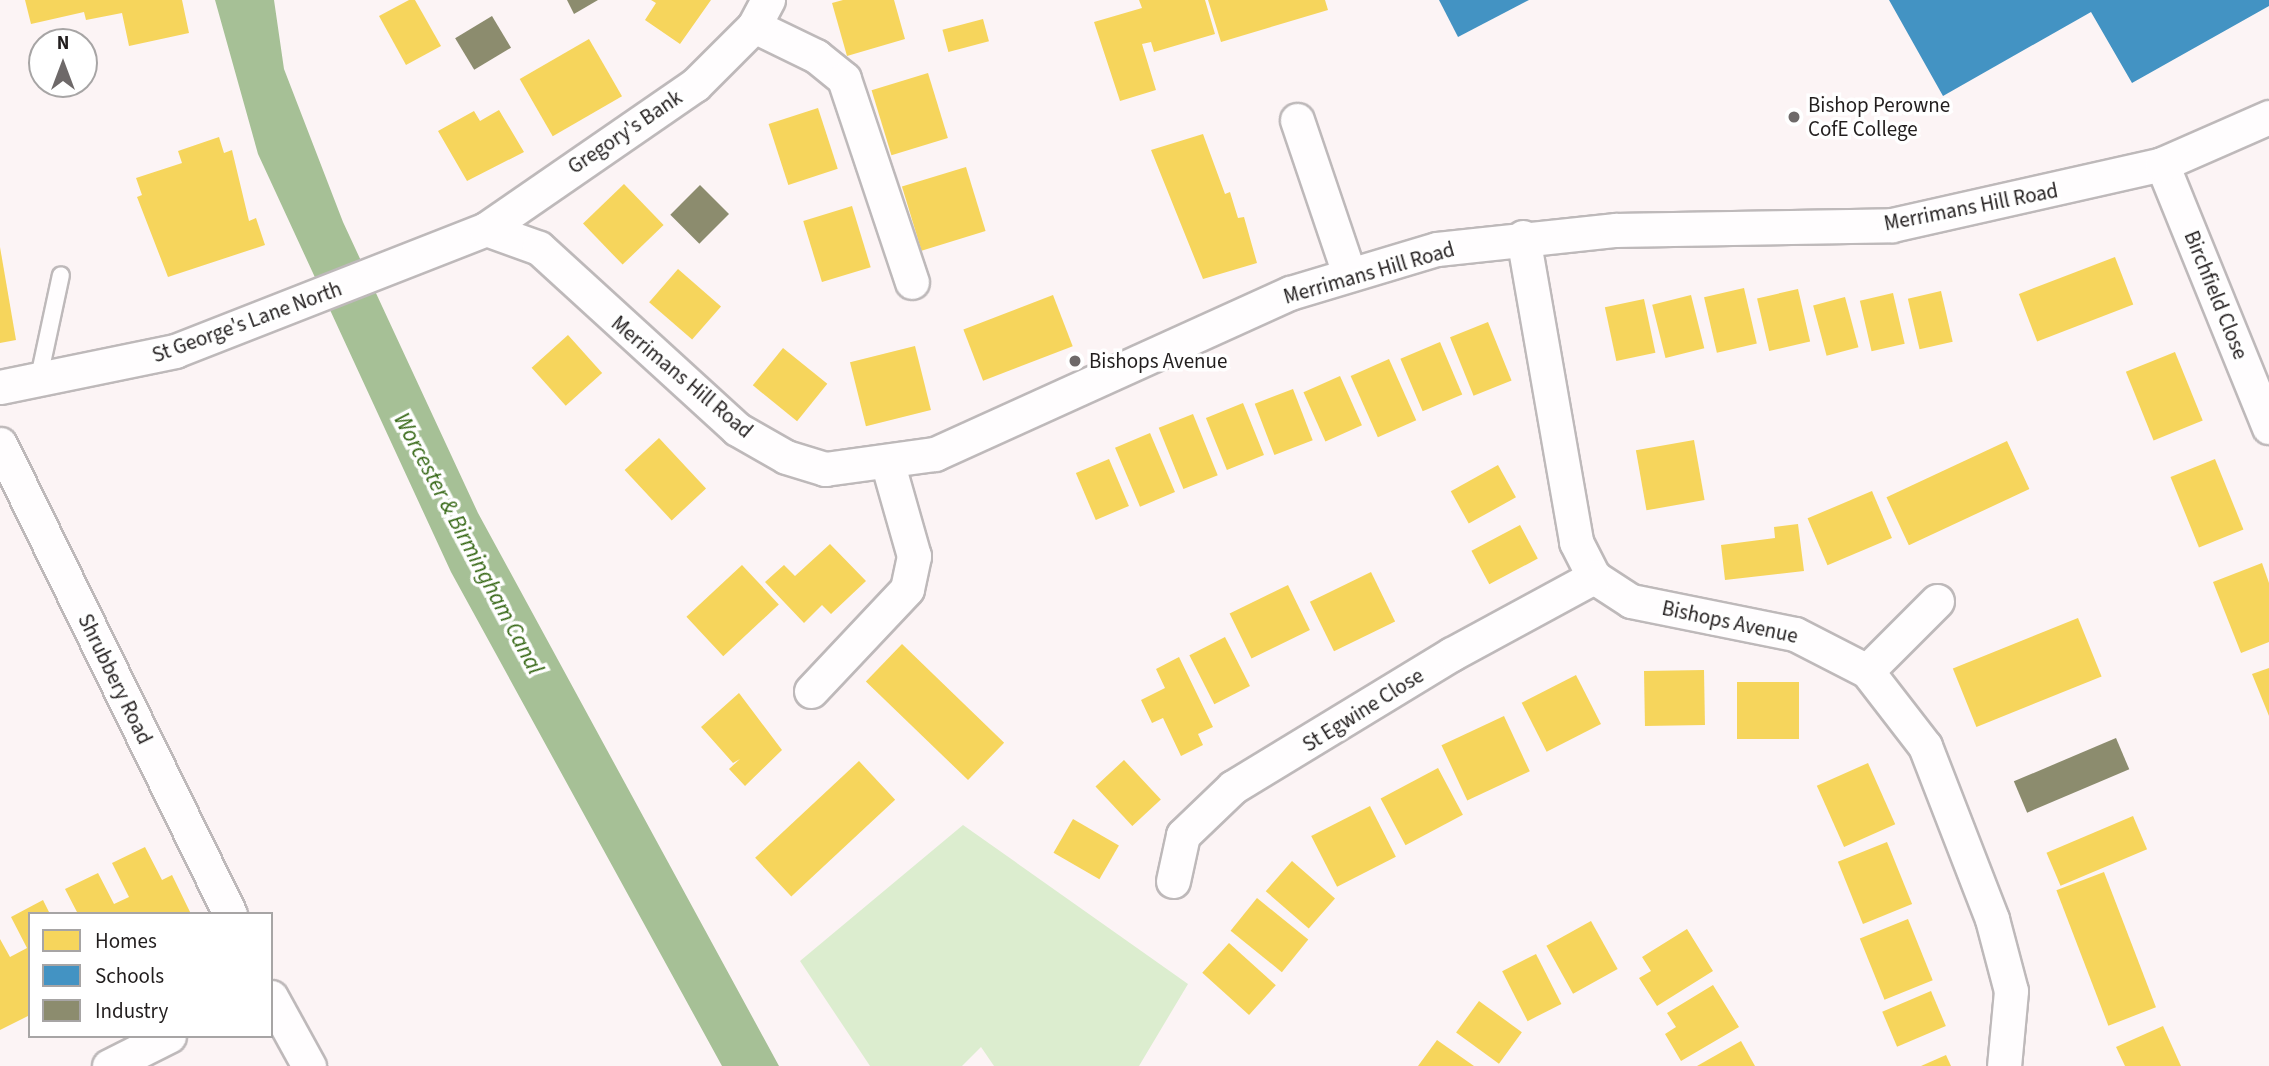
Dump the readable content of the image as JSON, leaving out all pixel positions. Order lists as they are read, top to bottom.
{
  "streets": {
    "street": [
      "Gregory's Bank",
      "Merrimans Hill Road",
      "Birchfield Close",
      "St George's Lane North",
      "Bishops Avenue",
      "Shrubbery Road",
      "St Egwine Close"
    ]
  },
  "crossings": [
    ["Gregory's Bank", "Merrimans Hill Road"],
    ["Gregory's Bank", "St George's Lane North"],
    ["Merrimans Hill Road", "Birchfield Close"],
    ["Merrimans Hill Road", "St George's Lane North"],
    ["Merrimans Hill Road", "Bishops Avenue"],
    ["Bishops Avenue", "St Egwine Close"]
  ],
  "water": ["Worcester & Birmingham Canal"],
  "places": ["Bishop Perowne CofE College", "Bishops Avenue"],
  "legend": ["Homes", "Schools", "Industry"],
  "north": "top"
}
